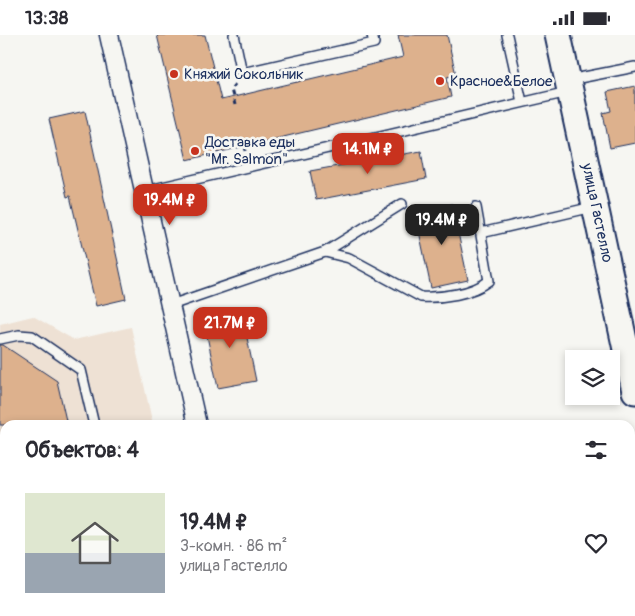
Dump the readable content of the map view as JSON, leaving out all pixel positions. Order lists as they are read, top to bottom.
{
  "streets": {
    "main road": ["улица Гастелло"]
  },
  "places": ["Княжий Сокольник", "Красное&Белое", "Доставка еды \"Mr. Salmon\""],
  "page": {
    "status": "13:38",
    "price": [
      "14.1M ₽",
      "19.4M ₽",
      "19.4M ₽",
      "21.7M ₽"
    ],
    "heading": "Объектов: 4",
    "list": [
      {
        "name": "19.4M ₽",
        "note": "3-комн. · 86 m² · улица Гастелло"
      }
    ]
  }
}
